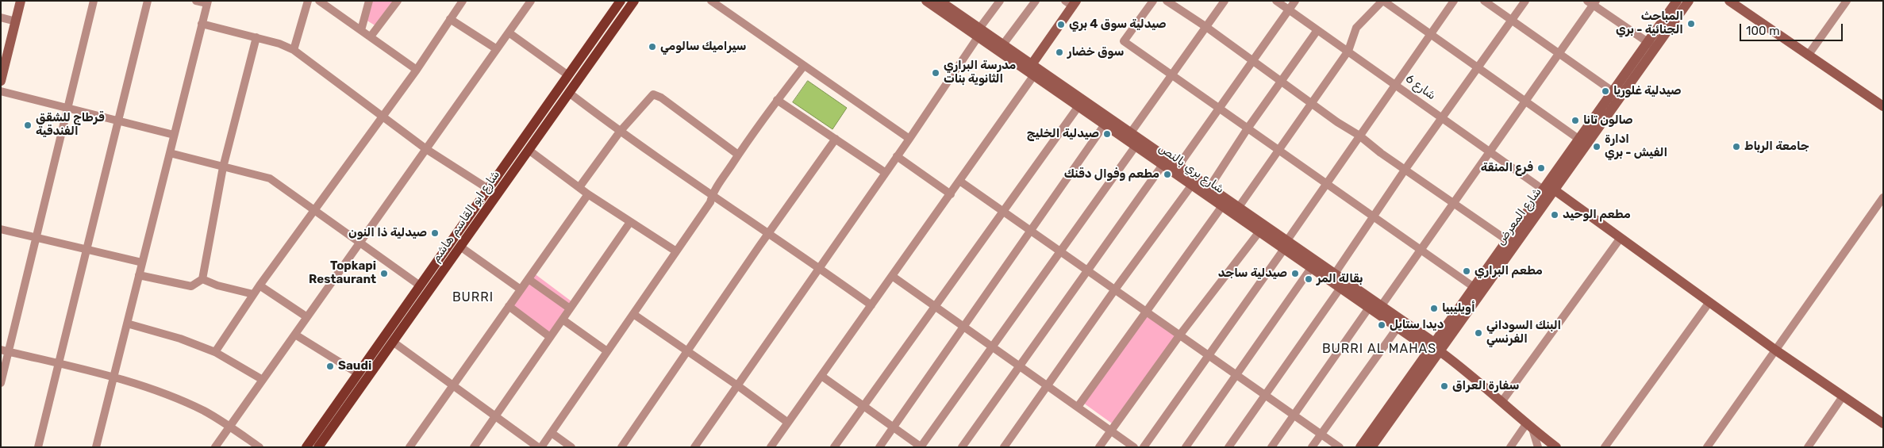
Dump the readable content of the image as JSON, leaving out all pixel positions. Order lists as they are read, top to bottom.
{
  "streets": {
    "main road": ["شارع بري بالنص", "شارع ابو القاسم هاشم", "شارع المعرض"],
    "street": ["شارع 6"]
  },
  "crossings": [
    ["شارع 6", "شارع المعرض"],
    ["شارع بري بالنص", "شارع المعرض"]
  ],
  "districts": ["BURRI", "BURRI AL MAHAS"],
  "places": [
    "المباحث الجنائية - بري",
    "صيدلية سوق 4 بري",
    "سيراميك سالومي",
    "سوق خضار",
    "مدرسة البراري الثانوية بنات",
    "صيدلية غلوريا",
    "صالون تانا",
    "قرطاج للشقق الفندقية",
    "صيدلية الخليج",
    "ادارة الفيش - بري",
    "جامعة الرباط",
    "فرع المنقة",
    "مطعم وفوال دقنك",
    "مطعم الوحيد",
    "صيدلية ذا النون",
    "مطعم البراري",
    "Topkapi Restaurant",
    "صيدلية ساجد",
    "بقالة المر",
    "أويليبيا",
    "ديدا ستايل",
    "البنك السوداني الفرنسي",
    "Saudi",
    "سفارة العراق"
  ],
  "scale_bar": "100 m"
}
